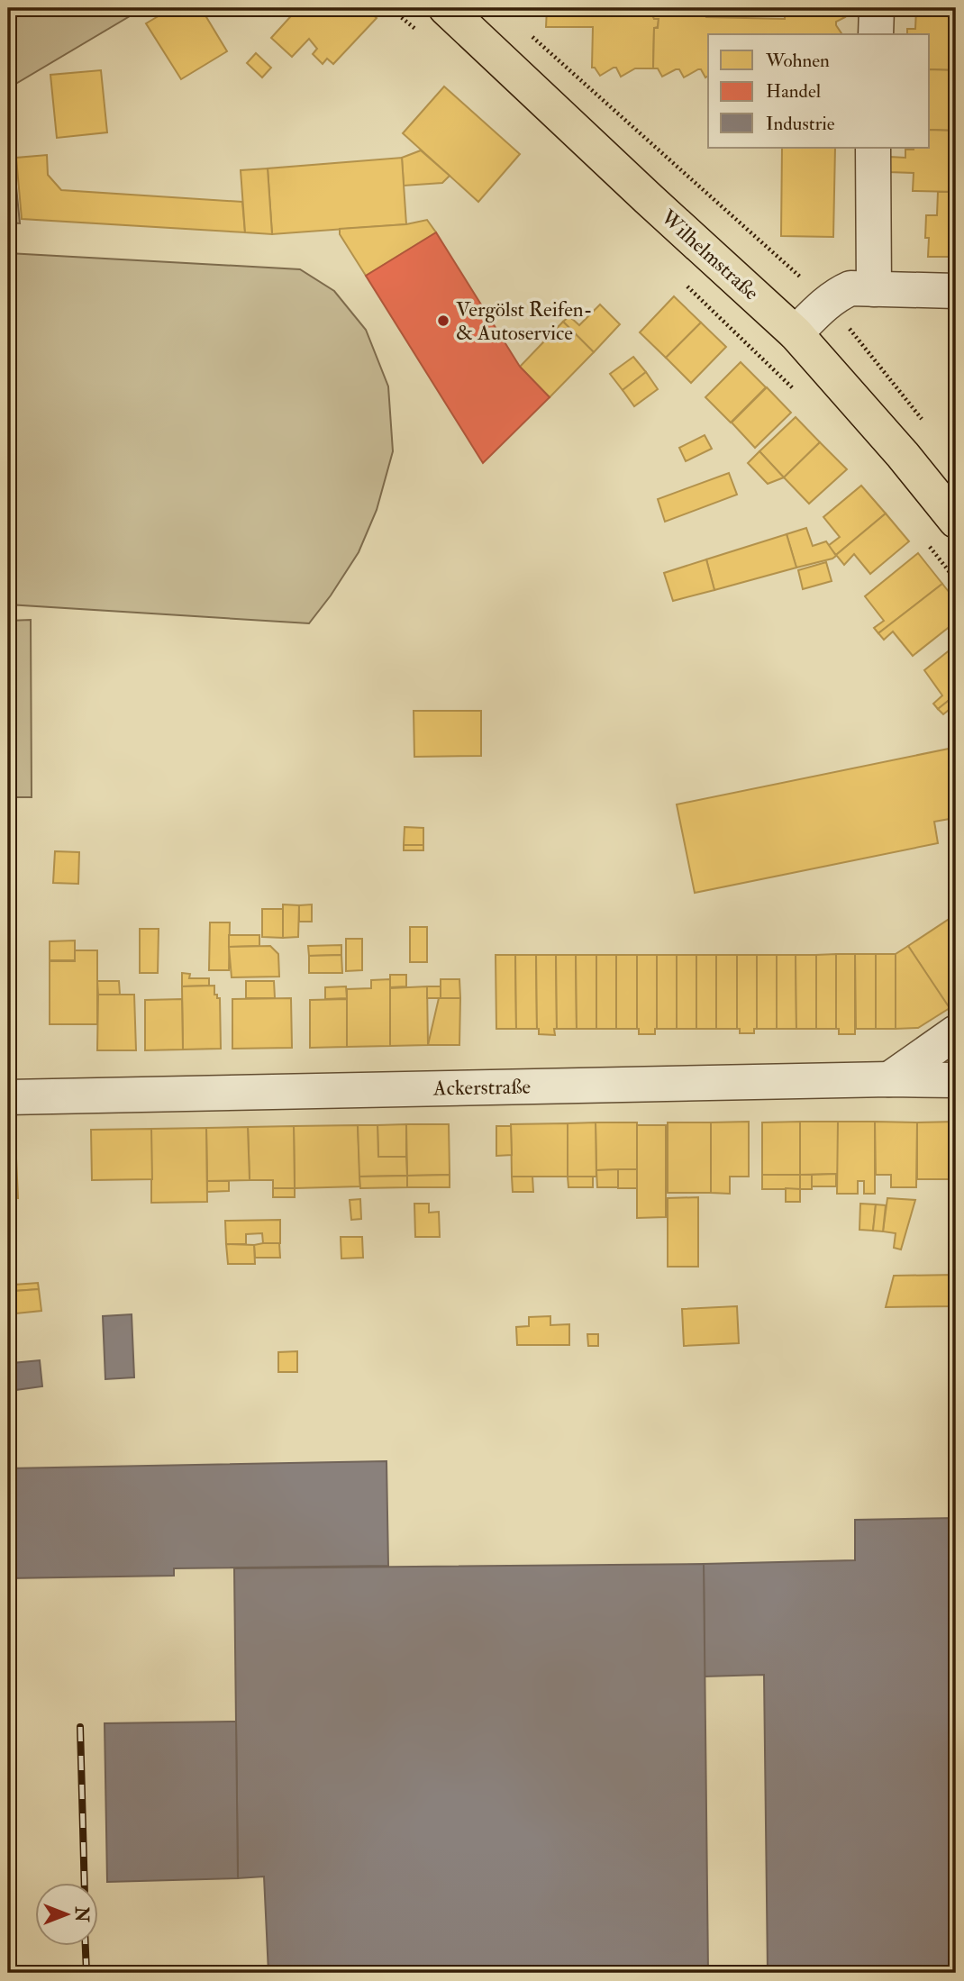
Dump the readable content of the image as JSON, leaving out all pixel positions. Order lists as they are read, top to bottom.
{
  "streets": {
    "main road": ["Wilhelmstraße"],
    "street": ["Ackerstraße"]
  },
  "places": ["Vergölst Reifen- & Autoservice"],
  "legend": ["Wohnen", "Handel", "Industrie"],
  "north": "right"
}
